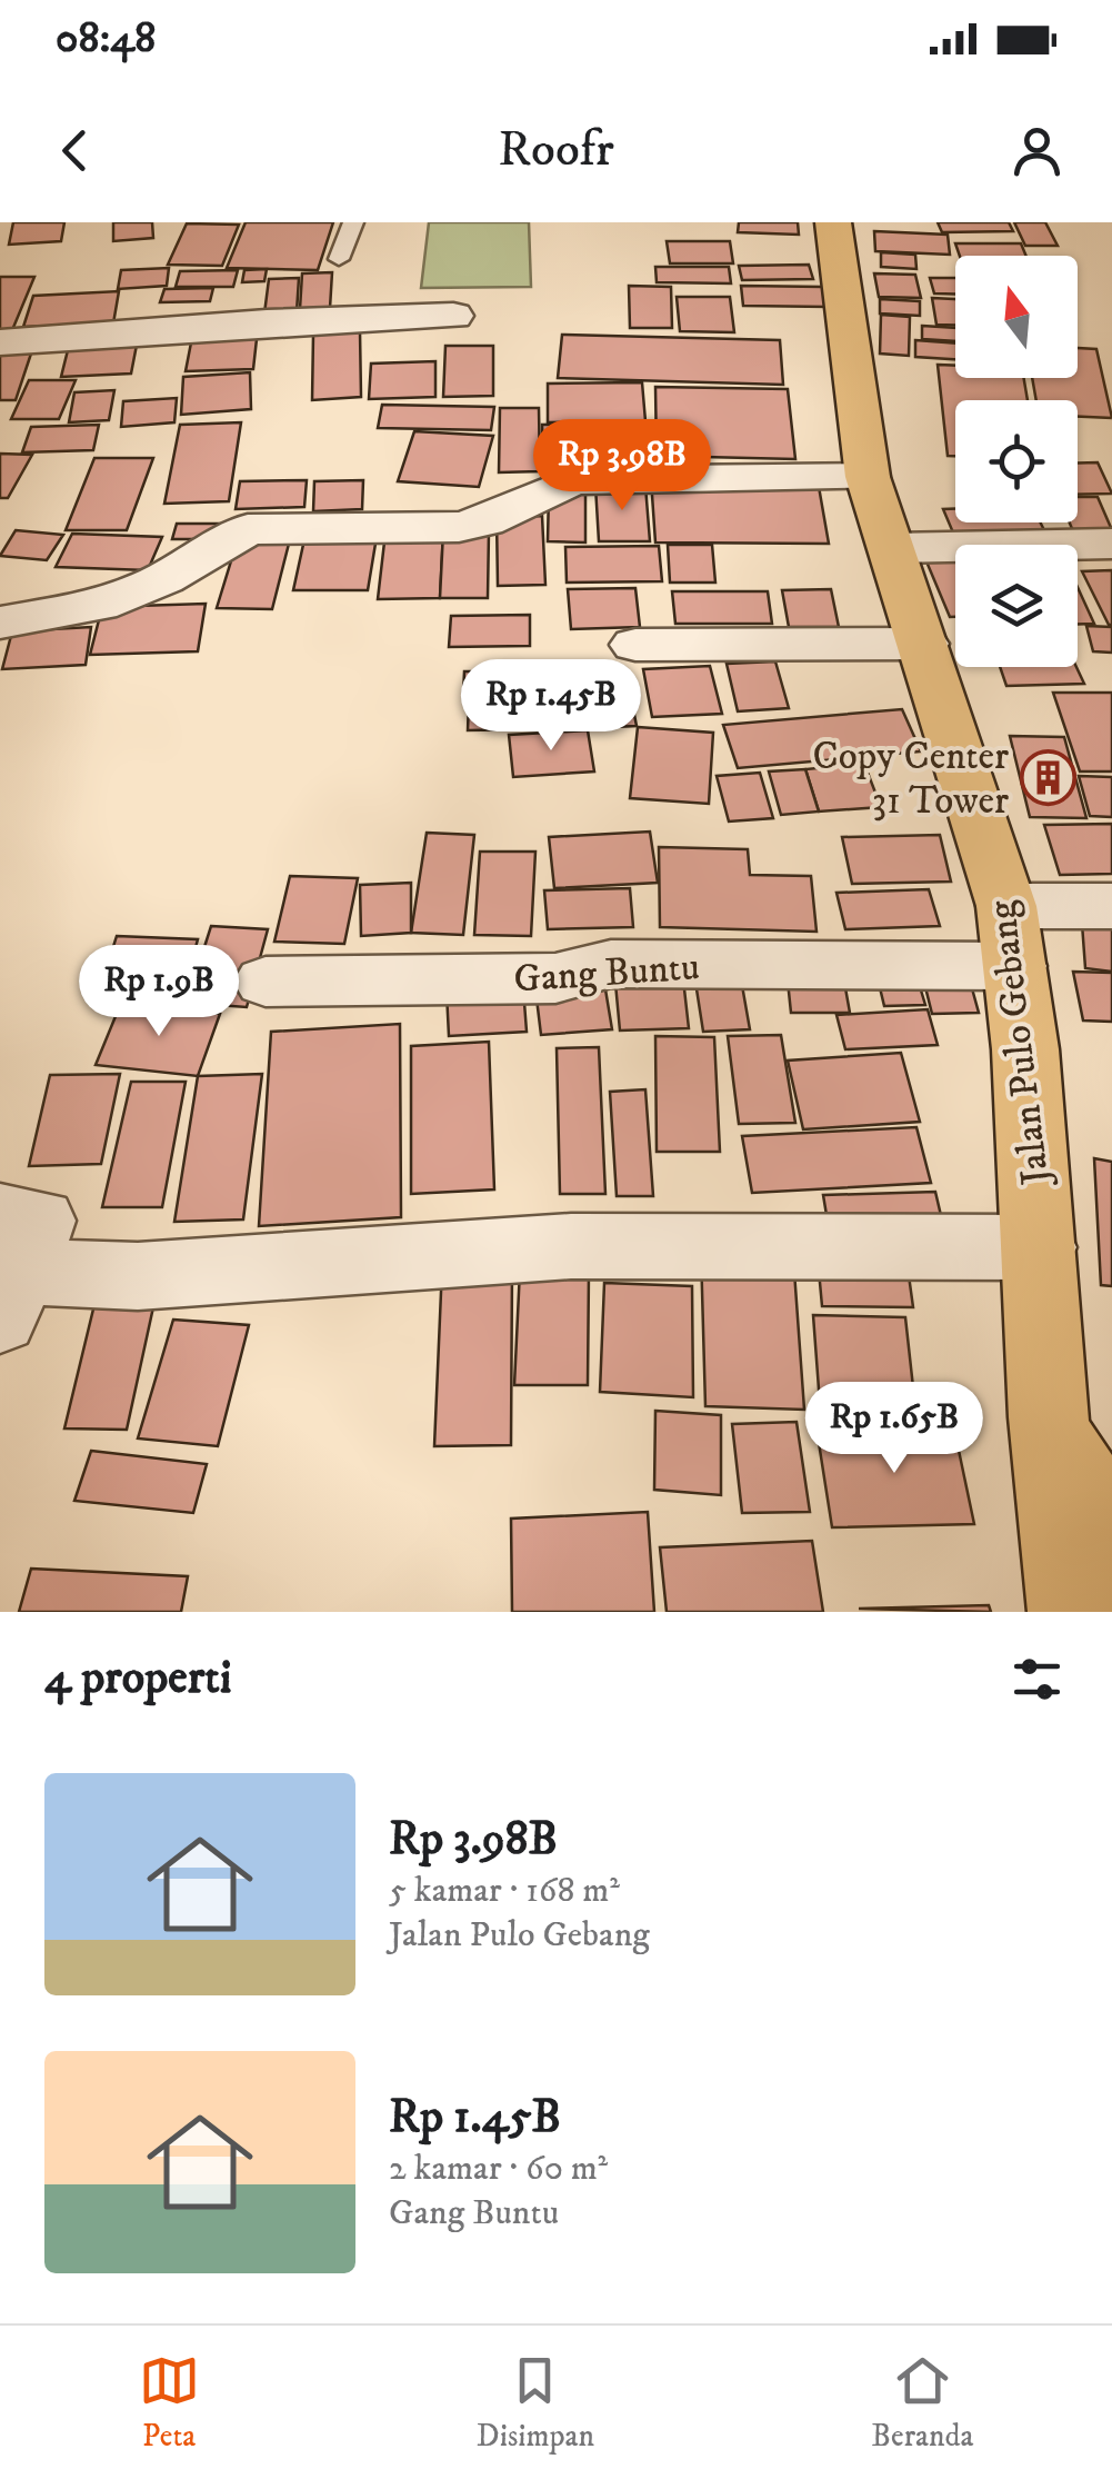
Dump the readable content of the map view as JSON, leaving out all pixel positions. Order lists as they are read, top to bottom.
{
  "streets": {
    "main road": ["Jalan Pulo Gebang"],
    "street": ["Gang Buntu"]
  },
  "crossings": [
    ["Gang Buntu", "Jalan Pulo Gebang"]
  ],
  "places": {
    "building": ["Copy Center 31 Tower"]
  },
  "north": "top",
  "page": {
    "status": "08:48",
    "header": "Roofr",
    "price": [
      "Rp 3.98B",
      "Rp 1.45B",
      "Rp 1.9B",
      "Rp 1.65B"
    ],
    "heading": "4 properti",
    "list": [
      {
        "name": "Rp 3.98B",
        "note": "5 kamar · 168 m² · Jalan Pulo Gebang"
      },
      {
        "name": "Rp 1.45B",
        "note": "2 kamar · 60 m² · Gang Buntu"
      }
    ],
    "tabs": ["Peta", "Disimpan", "Beranda"]
  }
}
